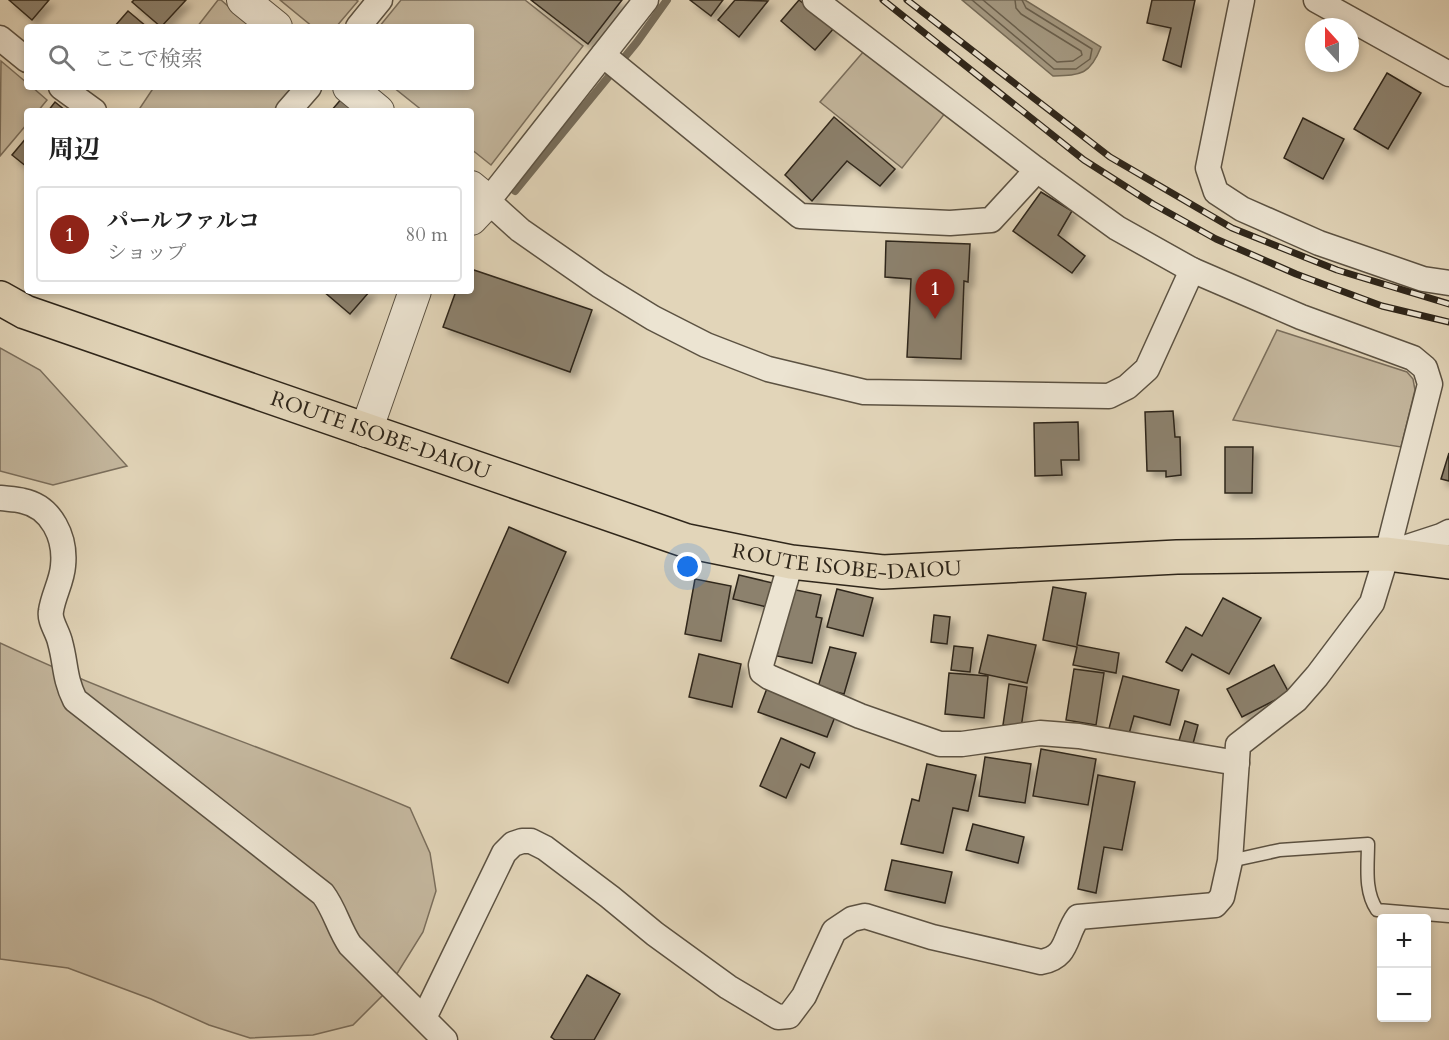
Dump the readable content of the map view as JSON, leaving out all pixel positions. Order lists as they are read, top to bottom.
{
  "streets": {
    "main road": ["ROUTE ISOBE-DAIOU"]
  },
  "north": "top",
  "page": {
    "search": "ここで検索",
    "heading": "周辺",
    "list": [
      {
        "mark": "1",
        "name": "パールファルコ",
        "note": "ショップ",
        "value": "80 m"
      }
    ],
    "pins": "1",
    "map_buttons": ["+", "−"]
  }
}
